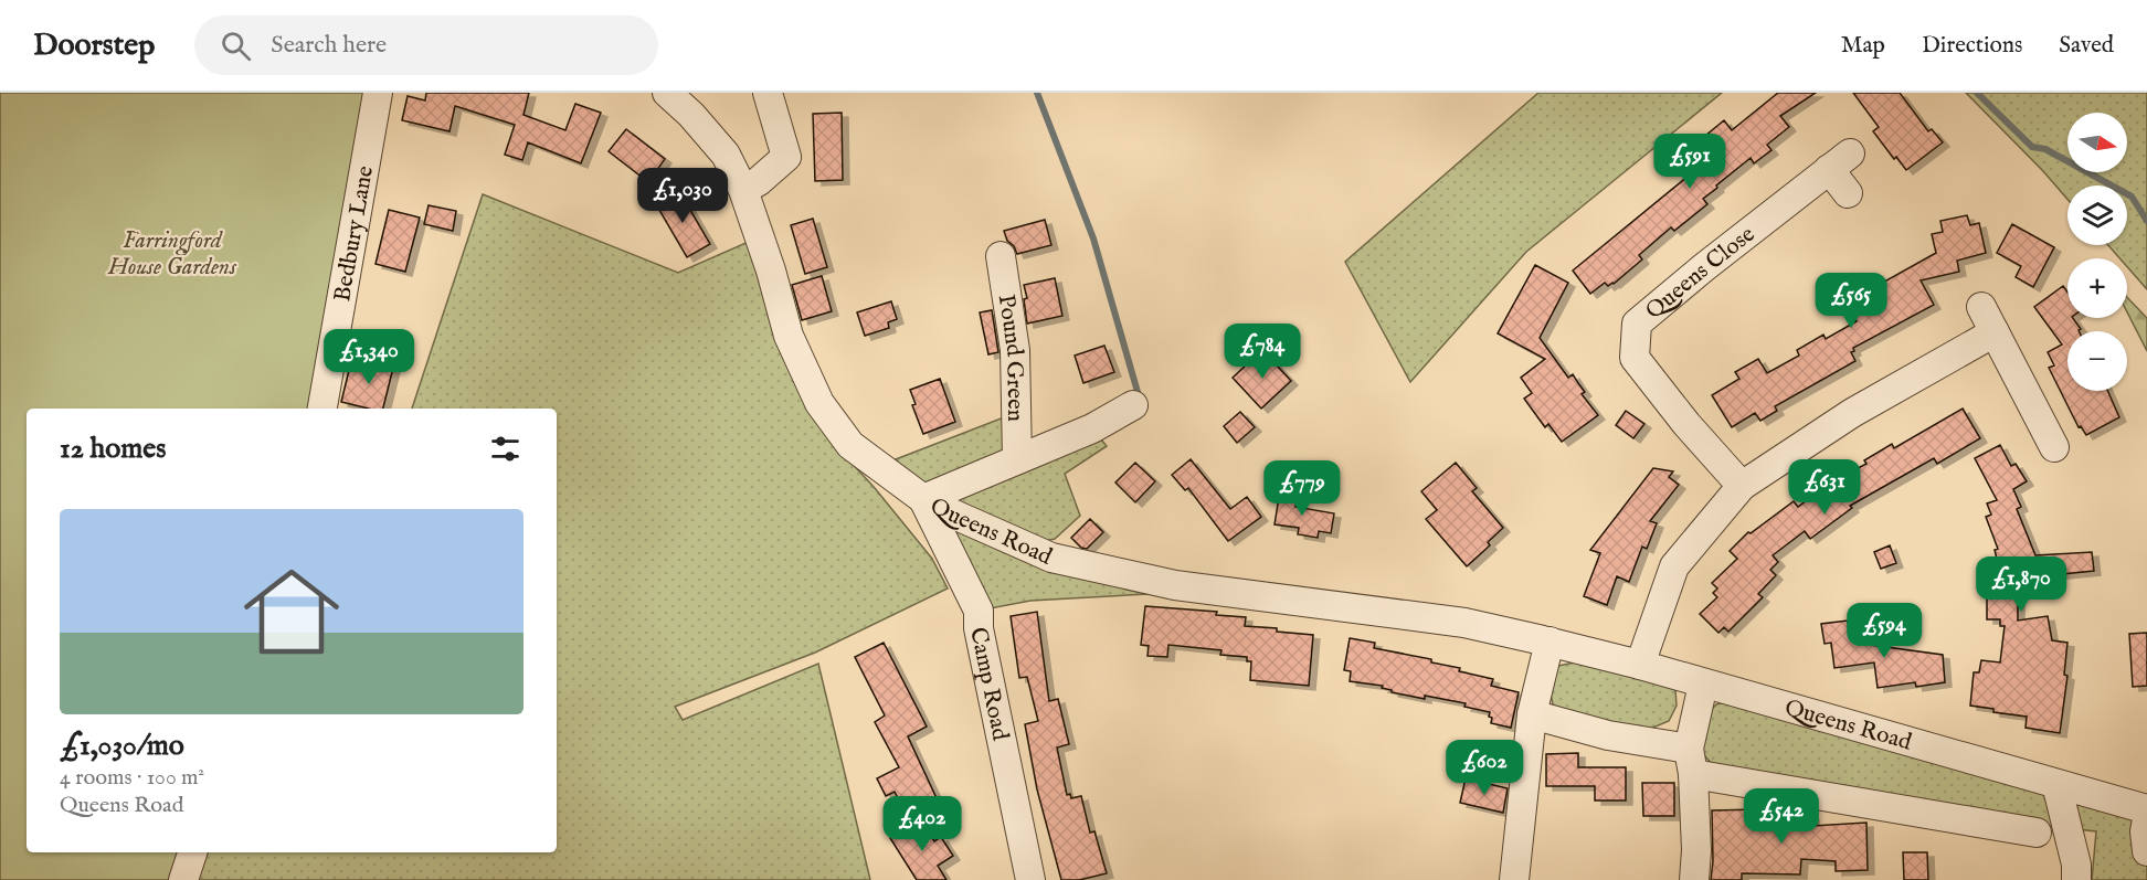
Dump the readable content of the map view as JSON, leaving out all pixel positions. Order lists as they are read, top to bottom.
{
  "streets": {
    "street": [
      "Bedbury Lane",
      "Queens Close",
      "Pound Green",
      "Queens Road",
      "Camp Road"
    ]
  },
  "crossings": [
    ["Pound Green", "Queens Road"],
    ["Pound Green", "Camp Road"],
    ["Queens Road", "Camp Road"]
  ],
  "parks": ["Farringford House Gardens"],
  "north": "right",
  "page": {
    "header": "Doorstep",
    "search": "Search here",
    "nav": ["Map", "Directions", "Saved"],
    "map_buttons": ["+", "−"],
    "price": [
      "£591",
      "£1,030",
      "£565",
      "£784",
      "£1,340",
      "£631",
      "£779",
      "£1,870",
      "£594",
      "£602",
      "£542",
      "£402"
    ],
    "heading": "12 homes",
    "list": [
      {
        "name": "£1,030/mo",
        "note": "4 rooms · 100 m² · Queens Road"
      }
    ]
  }
}
